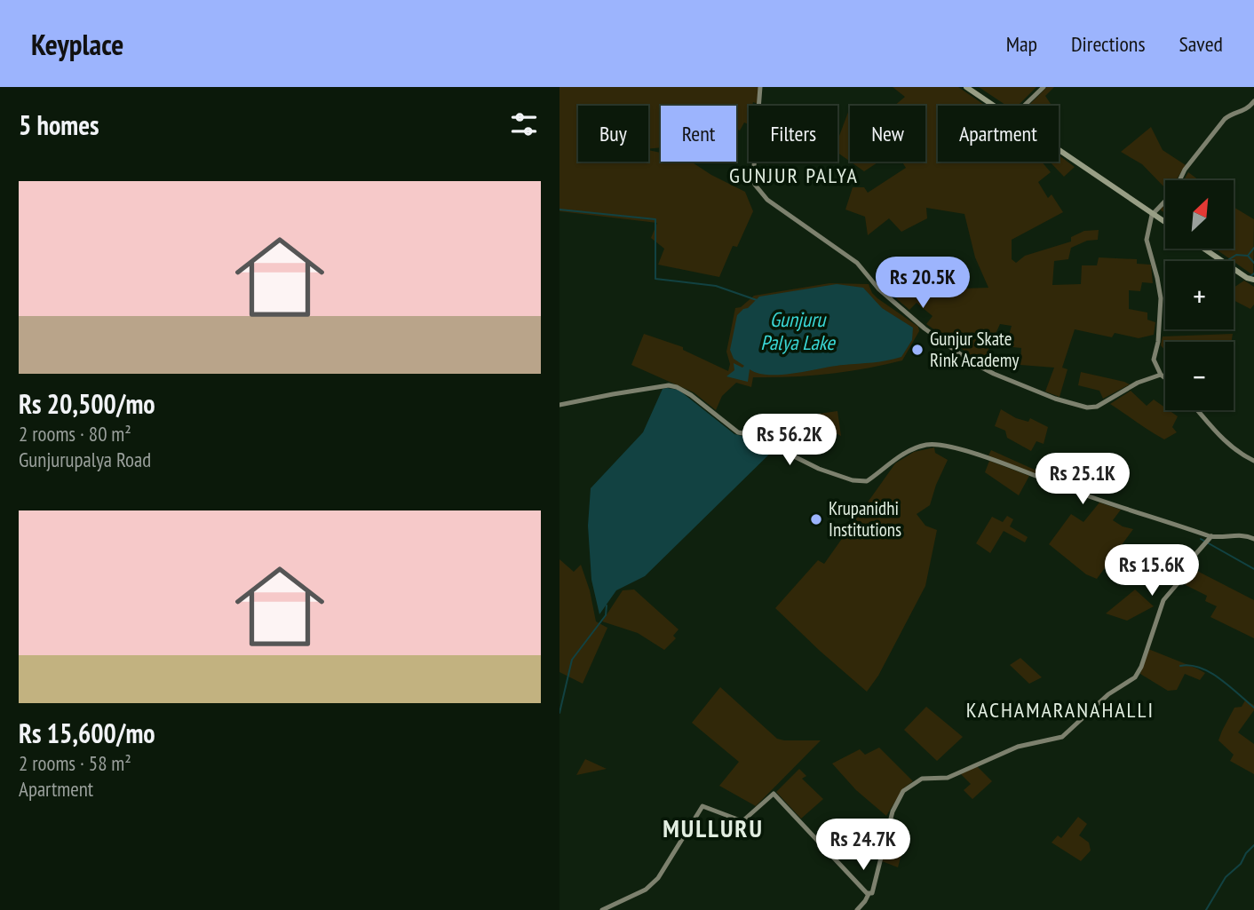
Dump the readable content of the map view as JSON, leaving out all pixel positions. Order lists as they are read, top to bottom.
{
  "districts": ["GUNJUR PALYA", "KACHAMARANAHALLI", "MULLURU"],
  "water": ["Gunjuru Palya Lake"],
  "places": ["Gunjur Skate Rink Academy", "Krupanidhi Institutions"],
  "north": "top right",
  "page": {
    "header": "Keyplace",
    "nav": ["Map", "Directions", "Saved"],
    "heading": "5 homes",
    "chip": [
      "Buy",
      "Rent",
      "Filters",
      "New",
      "Apartment"
    ],
    "list": [
      {
        "name": "Rs 20,500/mo",
        "note": "2 rooms · 80 m² · Gunjurupalya Road"
      },
      {
        "name": "Rs 15,600/mo",
        "note": "2 rooms · 58 m² · Apartment"
      }
    ],
    "map_buttons": ["+", "−"],
    "price": [
      "Rs 20.5K",
      "Rs 56.2K",
      "Rs 25.1K",
      "Rs 15.6K",
      "Rs 24.7K"
    ]
  }
}
